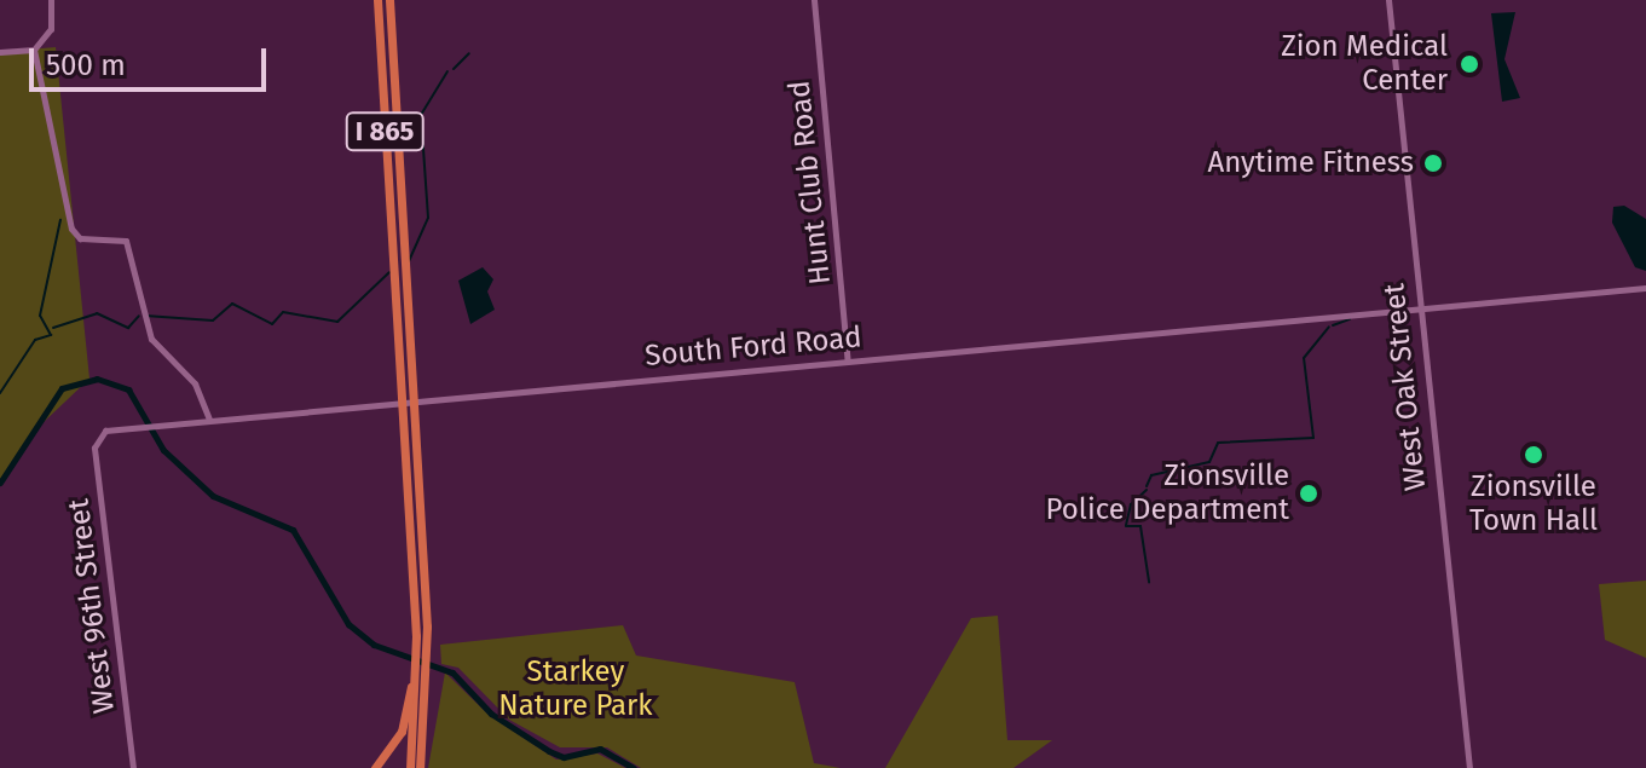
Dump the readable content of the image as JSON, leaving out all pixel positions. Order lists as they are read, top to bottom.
{
  "streets": {
    "highway": ["I 865"],
    "main road": [
      "Hunt Club Road",
      "South Ford Road",
      "West Oak Street",
      "West 96th Street"
    ]
  },
  "crossings": [
    ["Hunt Club Road", "South Ford Road"],
    ["South Ford Road", "West Oak Street"],
    ["South Ford Road", "West 96th Street"]
  ],
  "parks": ["Starkey Nature Park"],
  "places": [
    "Zion Medical Center",
    "Anytime Fitness",
    "Zionsville Town Hall",
    "Zionsville Police Department"
  ],
  "scale_bar": "500 m"
}
